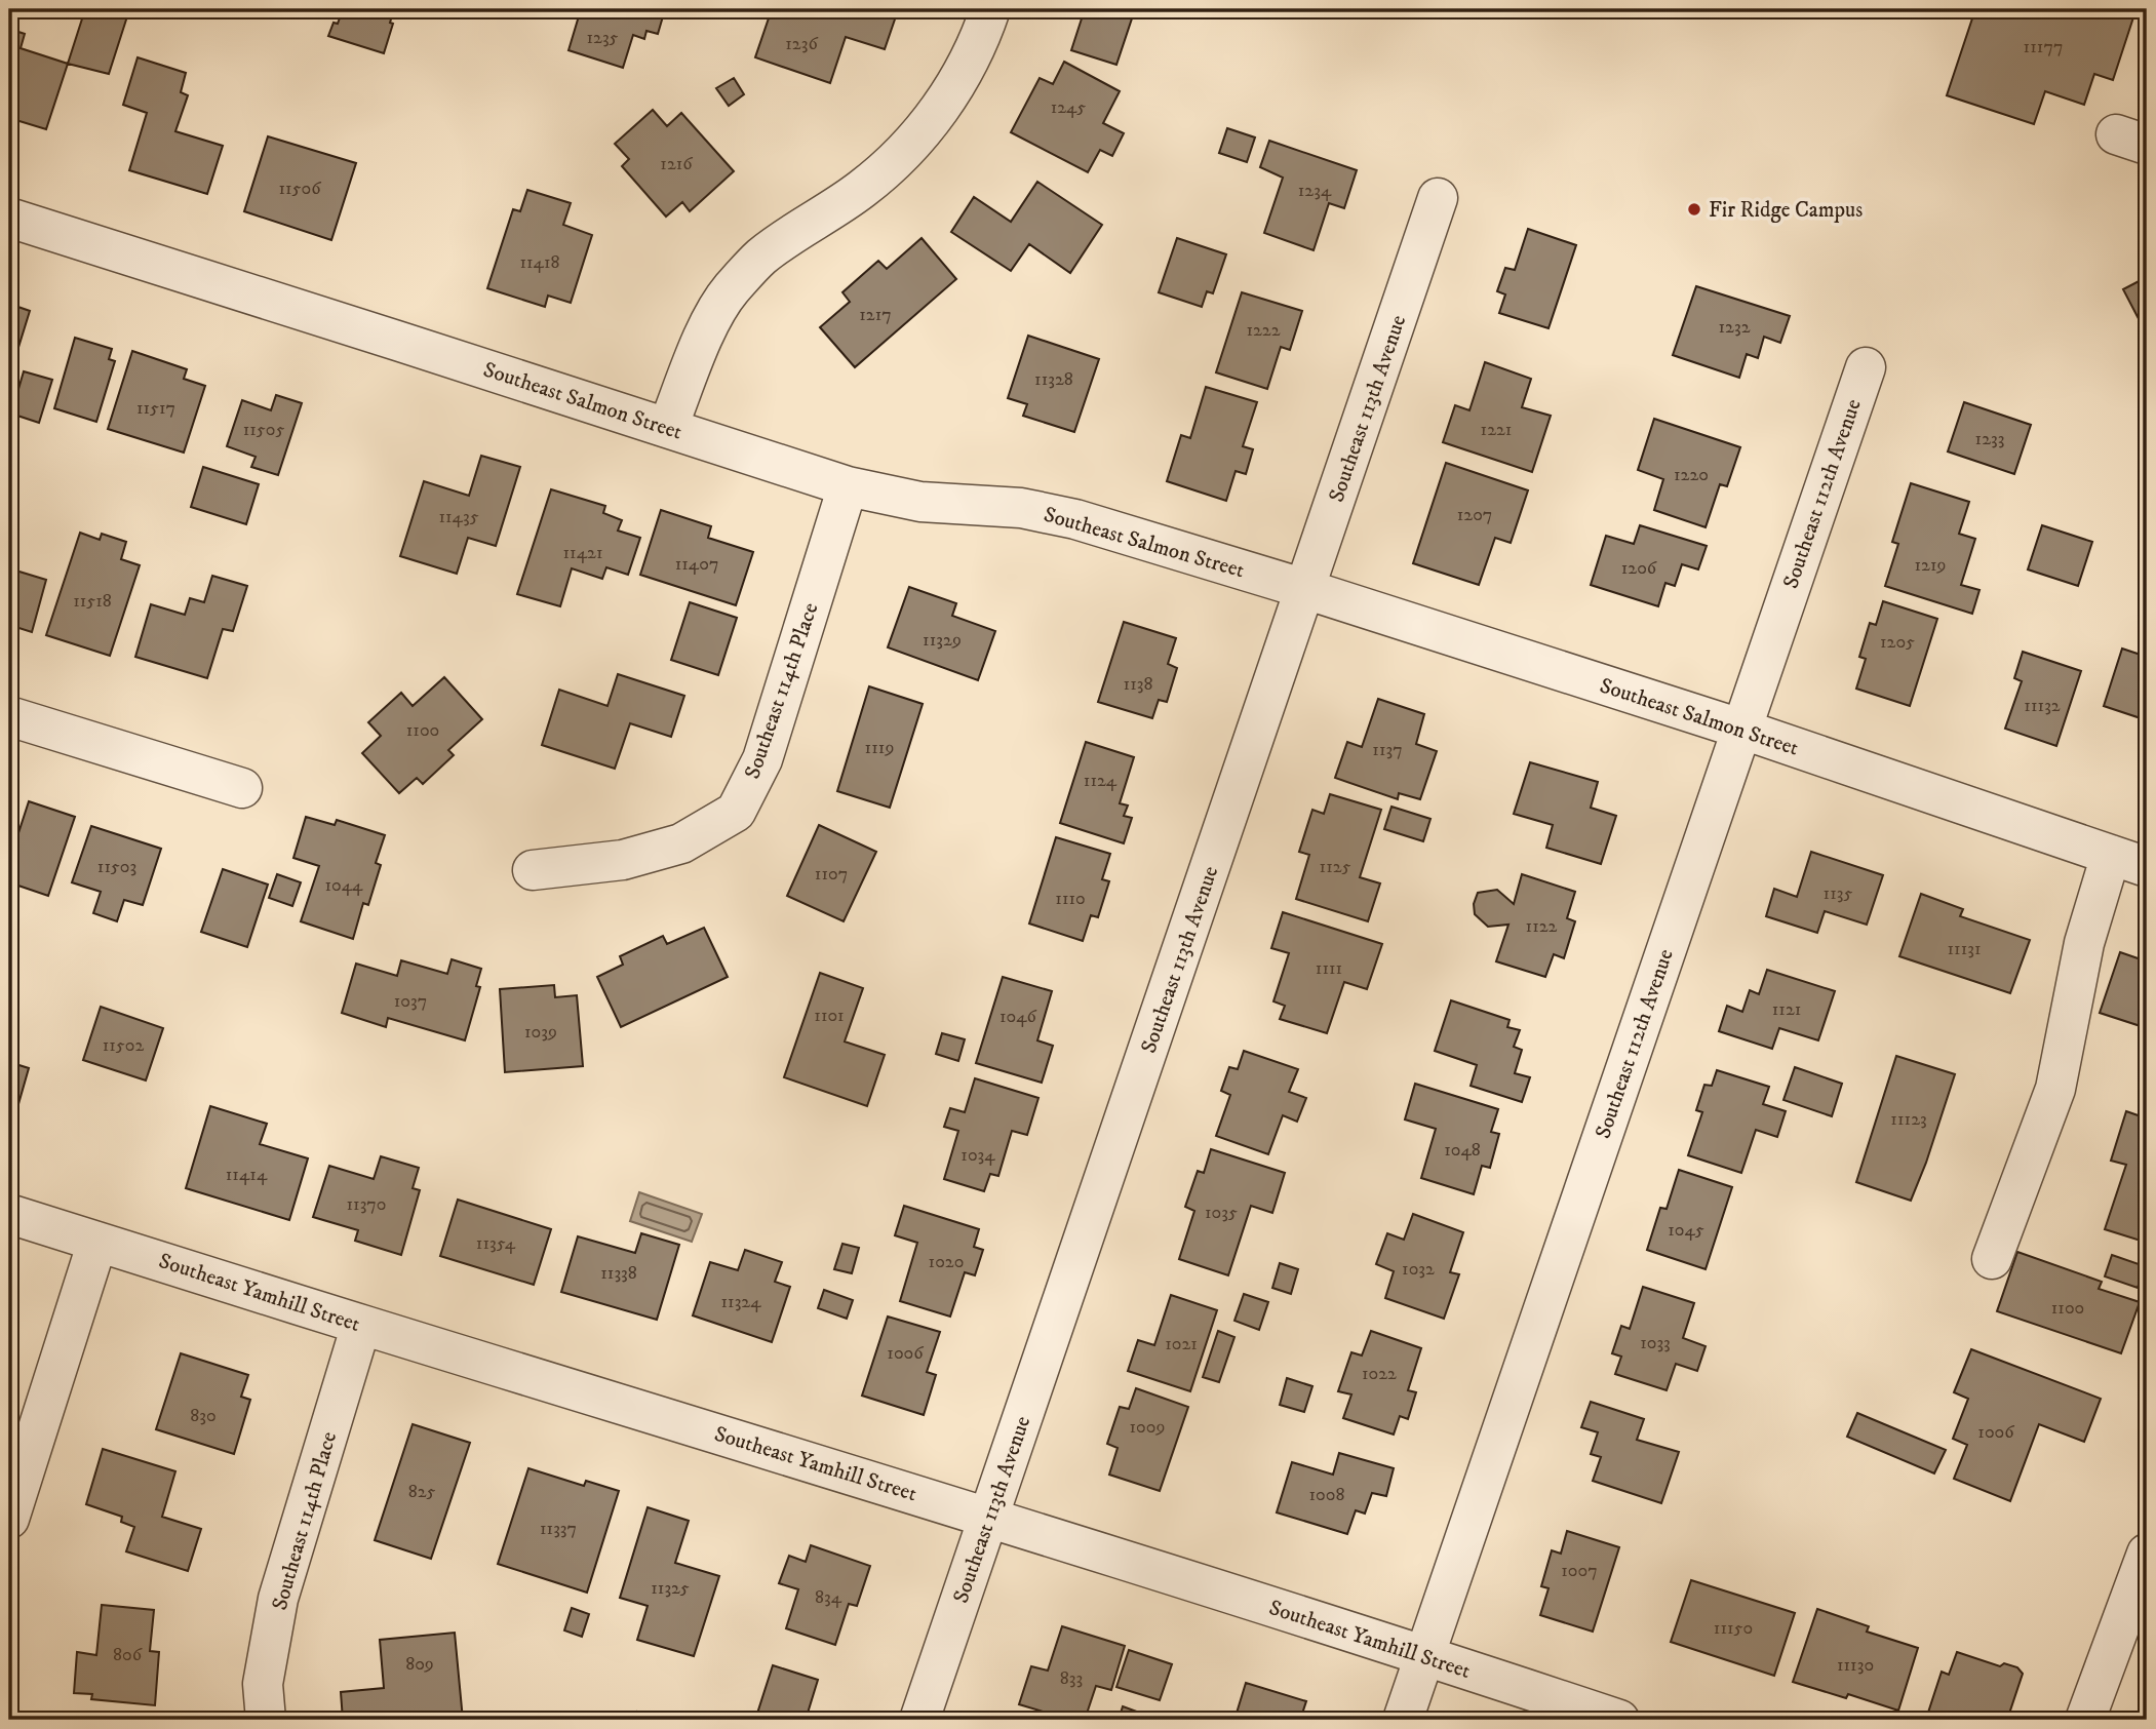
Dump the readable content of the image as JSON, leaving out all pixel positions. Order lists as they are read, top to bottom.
{
  "streets": {
    "street": [
      "Southeast Salmon Street",
      "Southeast 113th Avenue",
      "Southeast 112th Avenue",
      "Southeast 114th Place",
      "Southeast Yamhill Street"
    ]
  },
  "crossings": [
    ["Southeast Salmon Street", "Southeast 113th Avenue"],
    ["Southeast Salmon Street", "Southeast 112th Avenue"],
    ["Southeast Salmon Street", "Southeast 114th Place"],
    ["Southeast 113th Avenue", "Southeast Yamhill Street"],
    ["Southeast 112th Avenue", "Southeast Yamhill Street"],
    ["Southeast 114th Place", "Southeast Yamhill Street"]
  ],
  "places": ["Fir Ridge Campus"],
  "house_numbers": [
    "1235",
    "1236",
    "11177",
    "1245",
    "1216",
    "11506",
    "1234",
    "11418",
    "1217",
    "1232",
    "1222",
    "11328",
    "11517",
    "11505",
    "1221",
    "1233",
    "1220",
    "1207",
    "11435",
    "11421",
    "11407",
    "1219",
    "1206",
    "11518",
    "11329",
    "1205",
    "1138",
    "11132",
    "1100",
    "1119",
    "1137",
    "1124",
    "11503",
    "1125",
    "1107",
    "1044",
    "1135",
    "1110",
    "1122",
    "11131",
    "1111",
    "1037",
    "1121",
    "1101",
    "1046",
    "1039",
    "11502",
    "11123",
    "1048",
    "1034",
    "11414",
    "11370",
    "1035",
    "1045",
    "11354",
    "1020",
    "1032",
    "11338",
    "11324",
    "1100",
    "1033",
    "1021",
    "1006",
    "1022",
    "830",
    "1009",
    "1006",
    "825",
    "1008",
    "11337",
    "1007",
    "11325",
    "834",
    "11150",
    "806",
    "809",
    "11130",
    "833"
  ]
}
